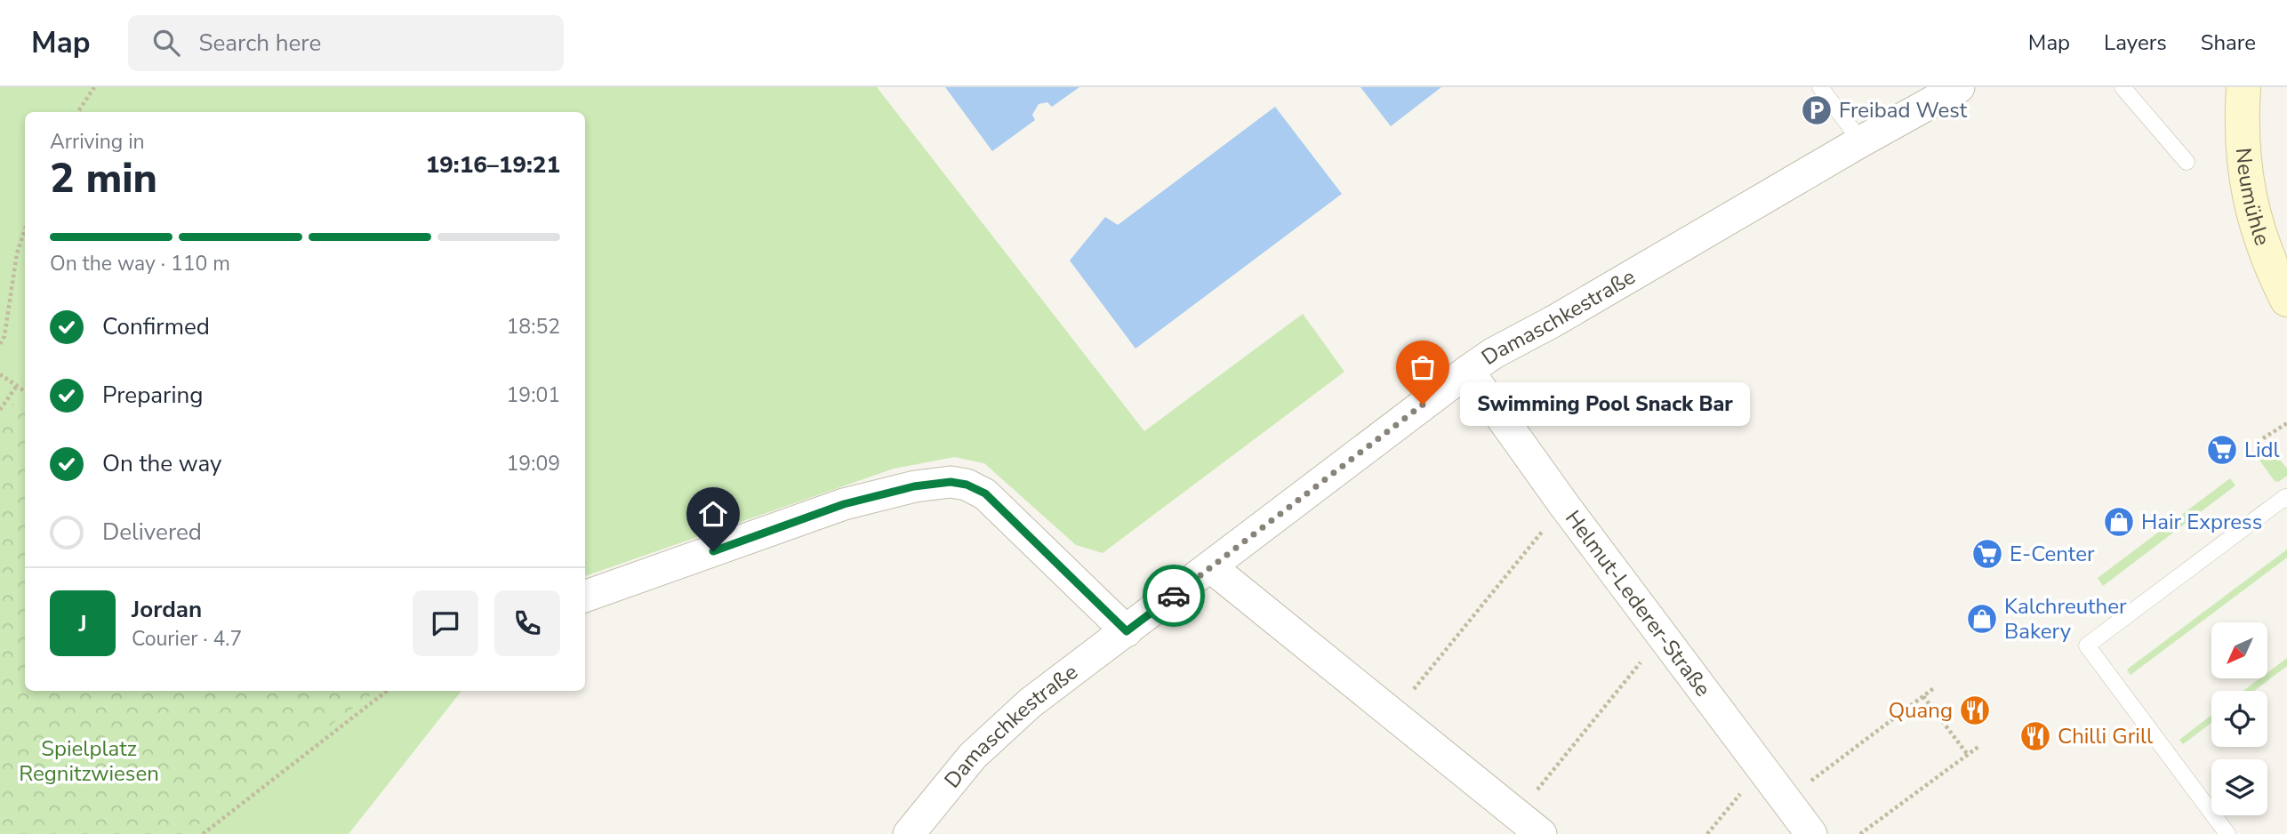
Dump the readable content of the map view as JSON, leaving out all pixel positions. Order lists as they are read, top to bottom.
{
  "streets": {
    "main road": ["Neumühle"],
    "street": ["Damaschkestraße", "Helmut-Lederer-Straße"]
  },
  "crossings": [
    ["Damaschkestraße", "Helmut-Lederer-Straße"]
  ],
  "parks": ["Spielplatz Regnitzwiesen"],
  "places": {
    "parking": ["Freibad West"],
    "other": ["Swimming Pool Snack Bar"],
    "supermarket": ["Lidl", "E-Center"],
    "shop": ["Hair Express", "Kalchreuther Bakery"],
    "restaurant": ["Quang", "Chilli Grill"]
  },
  "north": "bottom left",
  "page": {
    "header": "Map",
    "search": "Search here",
    "nav": ["Map", "Layers", "Share"],
    "heading": ["2 min", "Arriving in", "19:16–19:21"],
    "panel": ["Jordan", "Courier · 4.7"],
    "bar": "On the way · 110 m",
    "list": [
      ["Confirmed", "18:52"],
      ["Preparing", "19:01"],
      ["On the way", "19:09"],
      "Delivered"
    ],
    "bubble": "Swimming Pool Snack Bar",
    "round": "J"
  }
}
